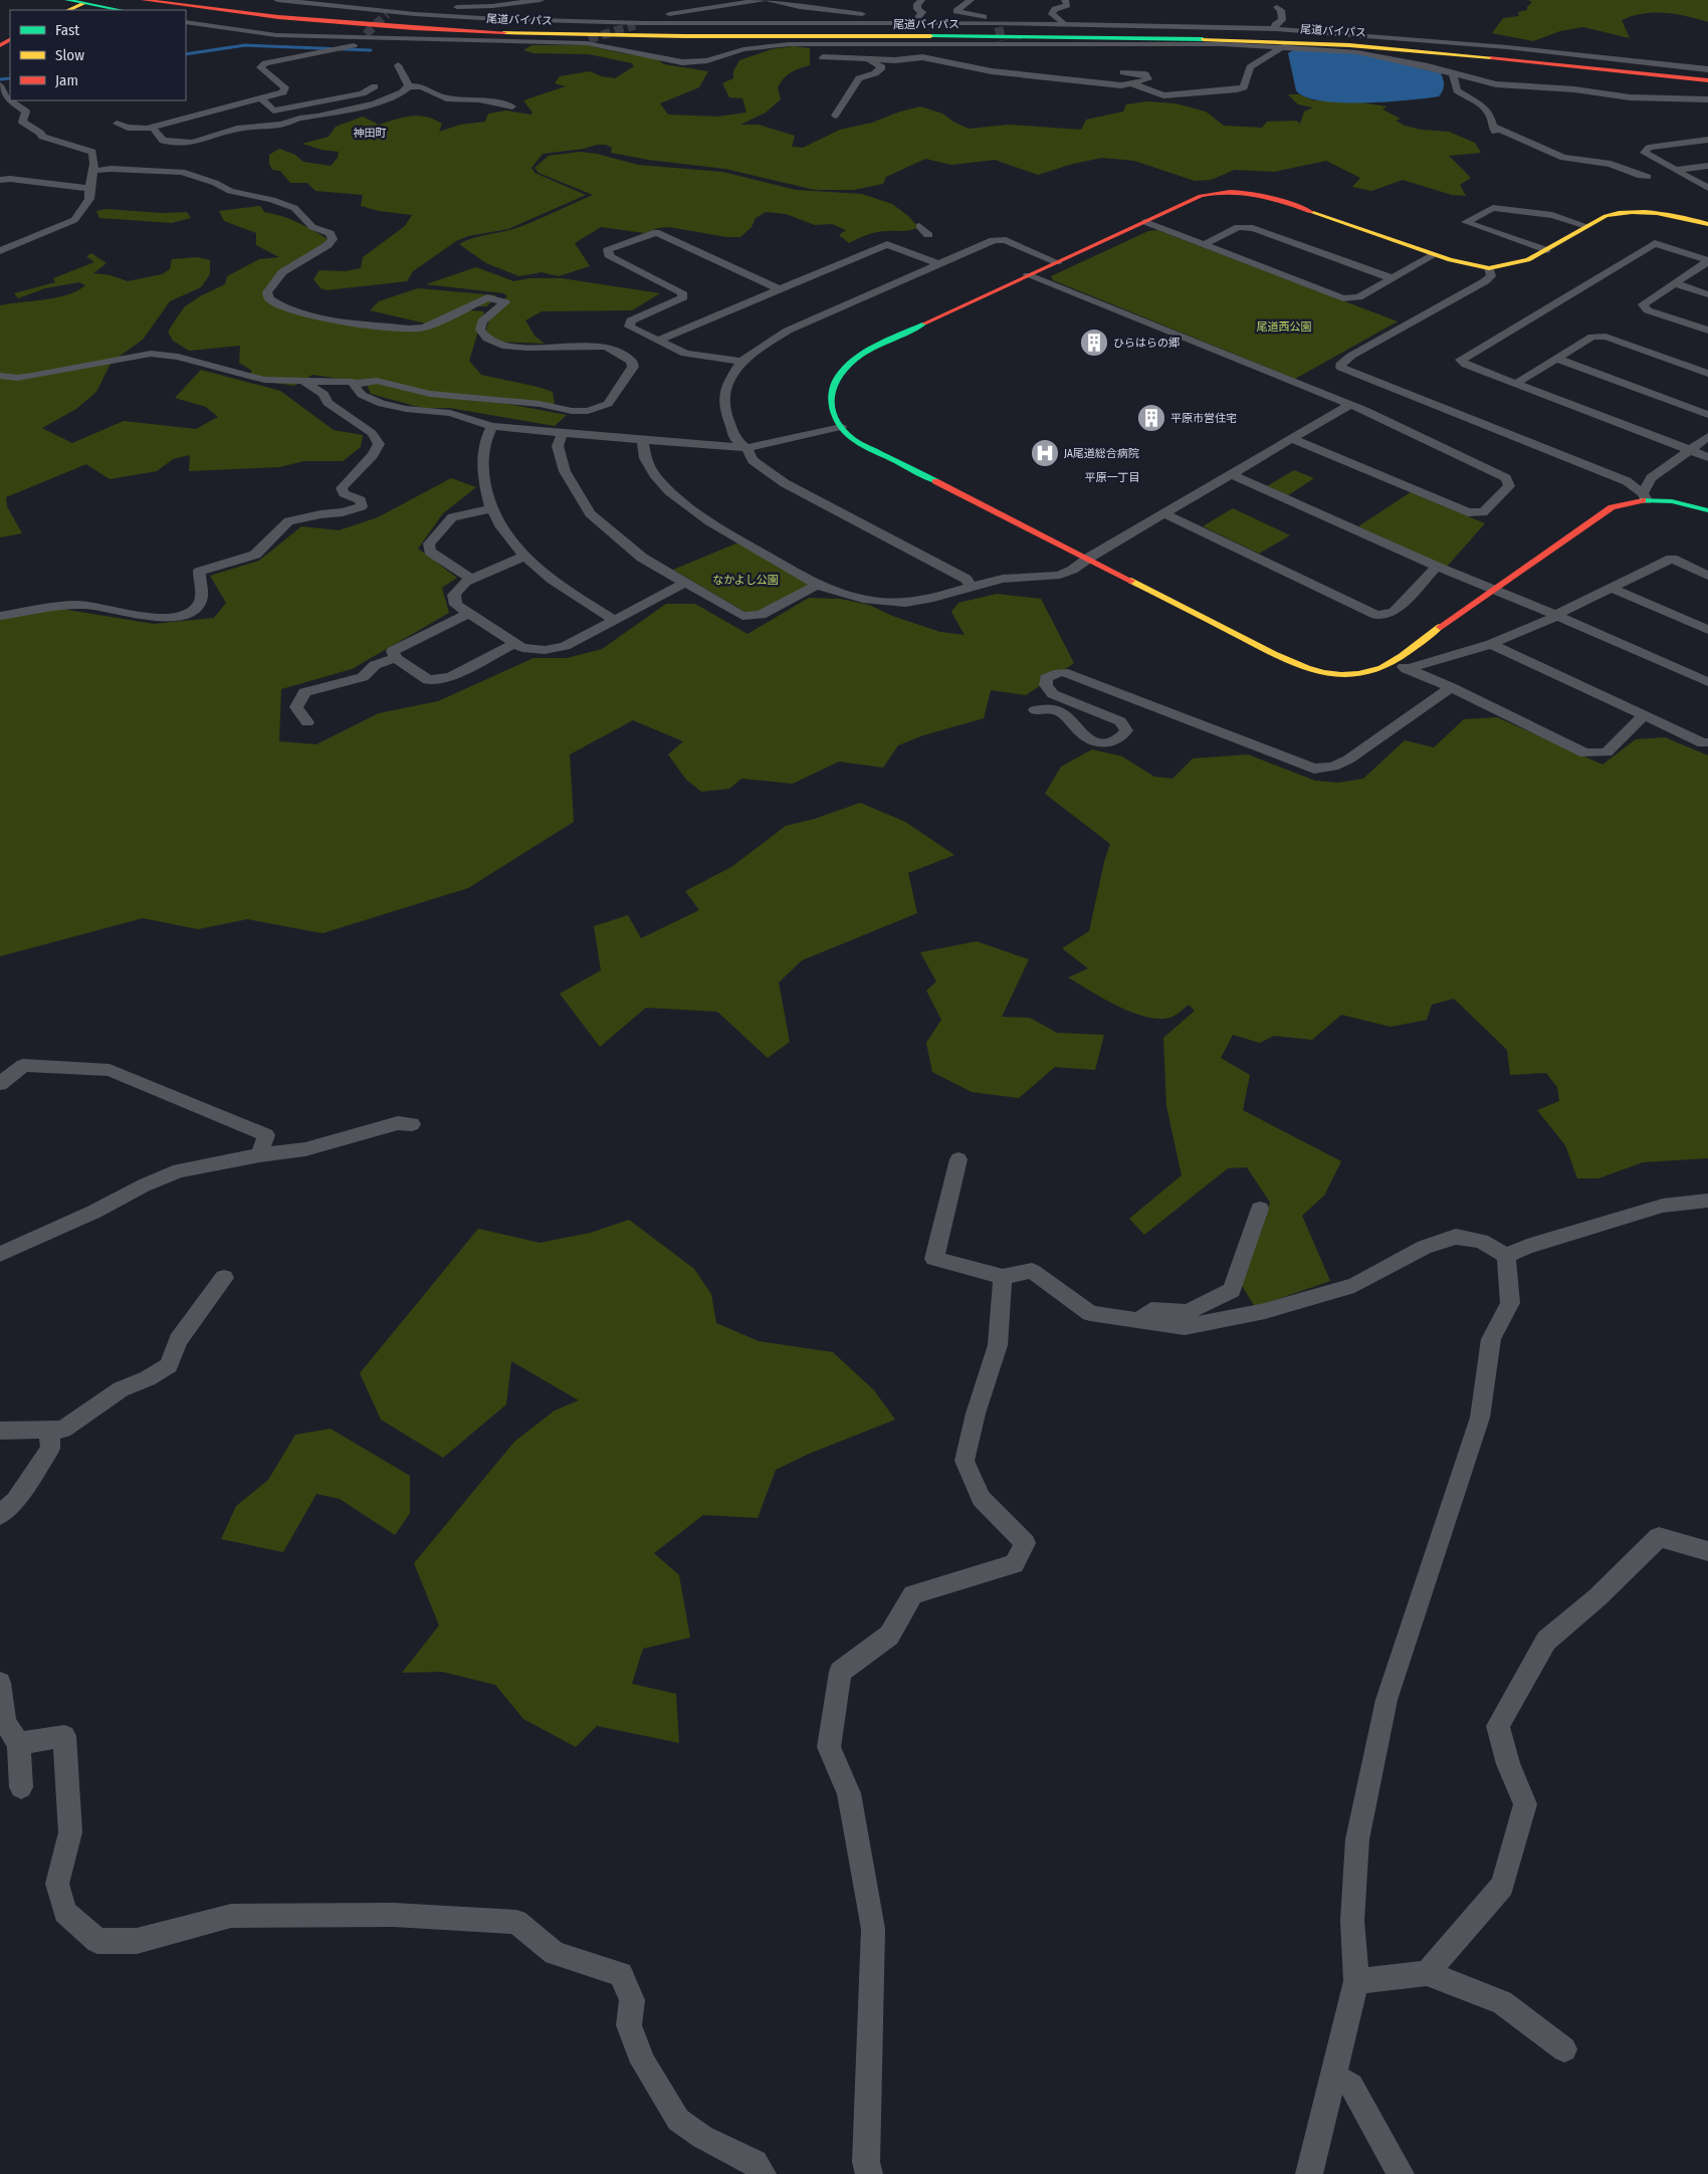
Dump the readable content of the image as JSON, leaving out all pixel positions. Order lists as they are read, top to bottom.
{
  "streets": {
    "main road": ["尾道バイパス"]
  },
  "districts": ["神田町", "平原一丁目"],
  "parks": ["尾道西公園", "なかよし公園"],
  "places": {
    "building": ["ひらはらの郷", "平原市営住宅"],
    "hospital": ["JA尾道総合病院"]
  },
  "legend": ["Fast", "Slow", "Jam"]
}
